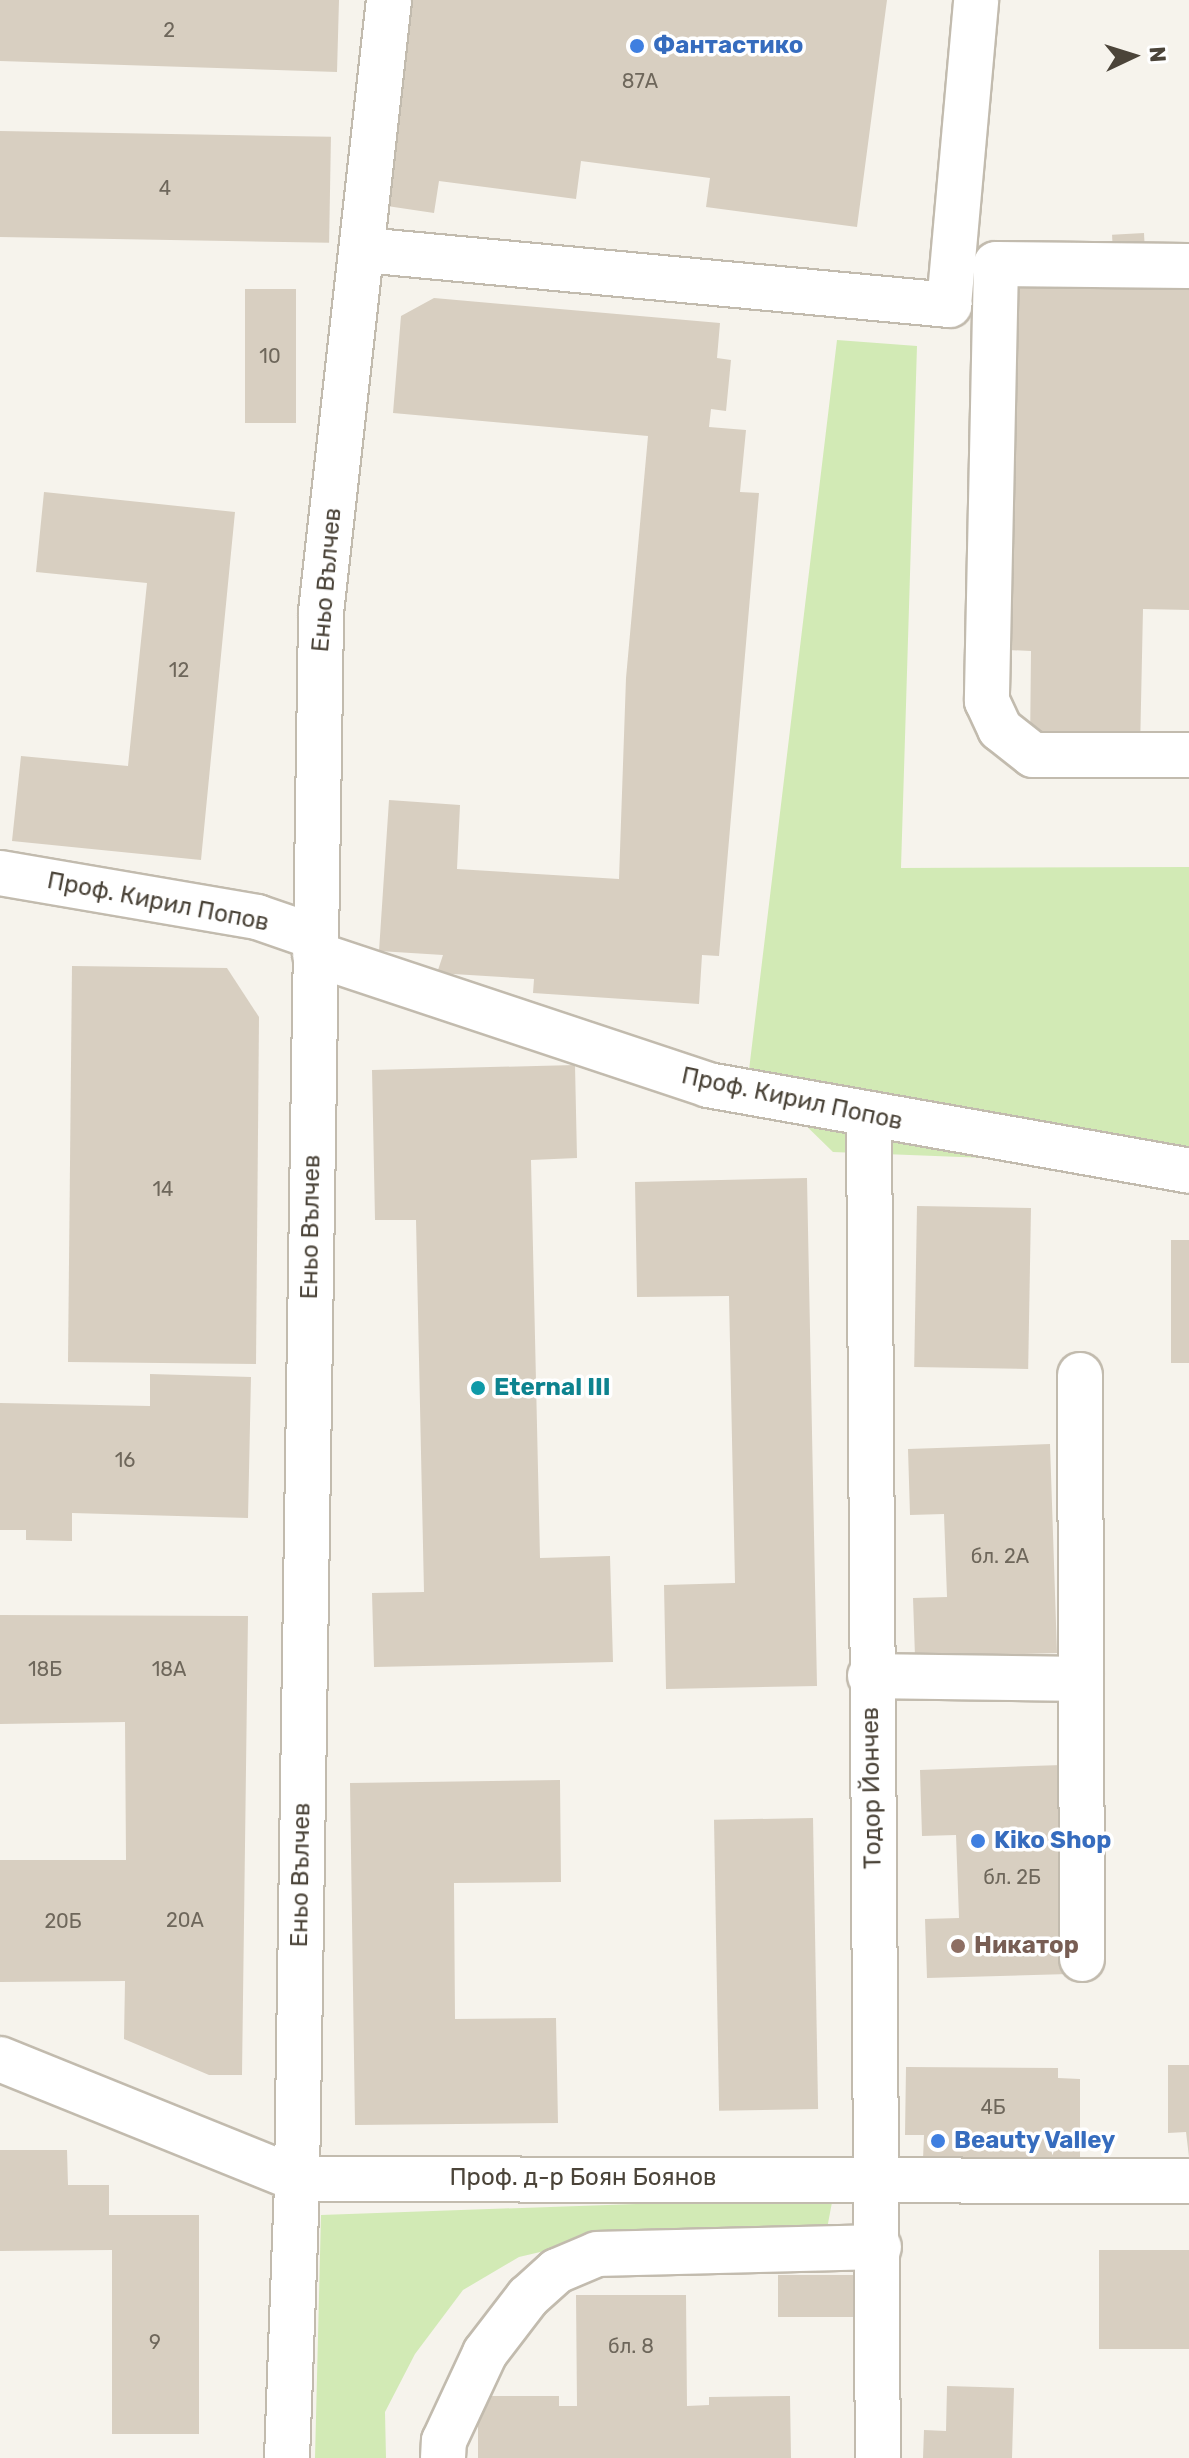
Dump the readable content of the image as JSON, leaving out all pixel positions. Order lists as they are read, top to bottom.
{
  "streets": {
    "street": [
      "Еньо Вълчев",
      "Проф. Кирил Попов",
      "Тодор Йончев",
      "Проф. д-р Боян Боянов"
    ]
  },
  "crossings": [
    ["Еньо Вълчев", "Проф. Кирил Попов"],
    ["Еньо Вълчев", "Проф. д-р Боян Боянов"],
    ["Проф. Кирил Попов", "Тодор Йончев"],
    ["Тодор Йончев", "Проф. д-р Боян Боянов"]
  ],
  "places": [
    "Фантастико",
    "Eternal III",
    "Kiko Shop",
    "Никатор",
    "Beauty Valley"
  ],
  "house_numbers": [
    "2",
    "87А",
    "4",
    "10",
    "12",
    "14",
    "16",
    "бл. 2А",
    "18Б",
    "18А",
    "бл. 2Б",
    "20А",
    "20Б",
    "4Б",
    "9",
    "бл. 8"
  ],
  "north": "right"
}
